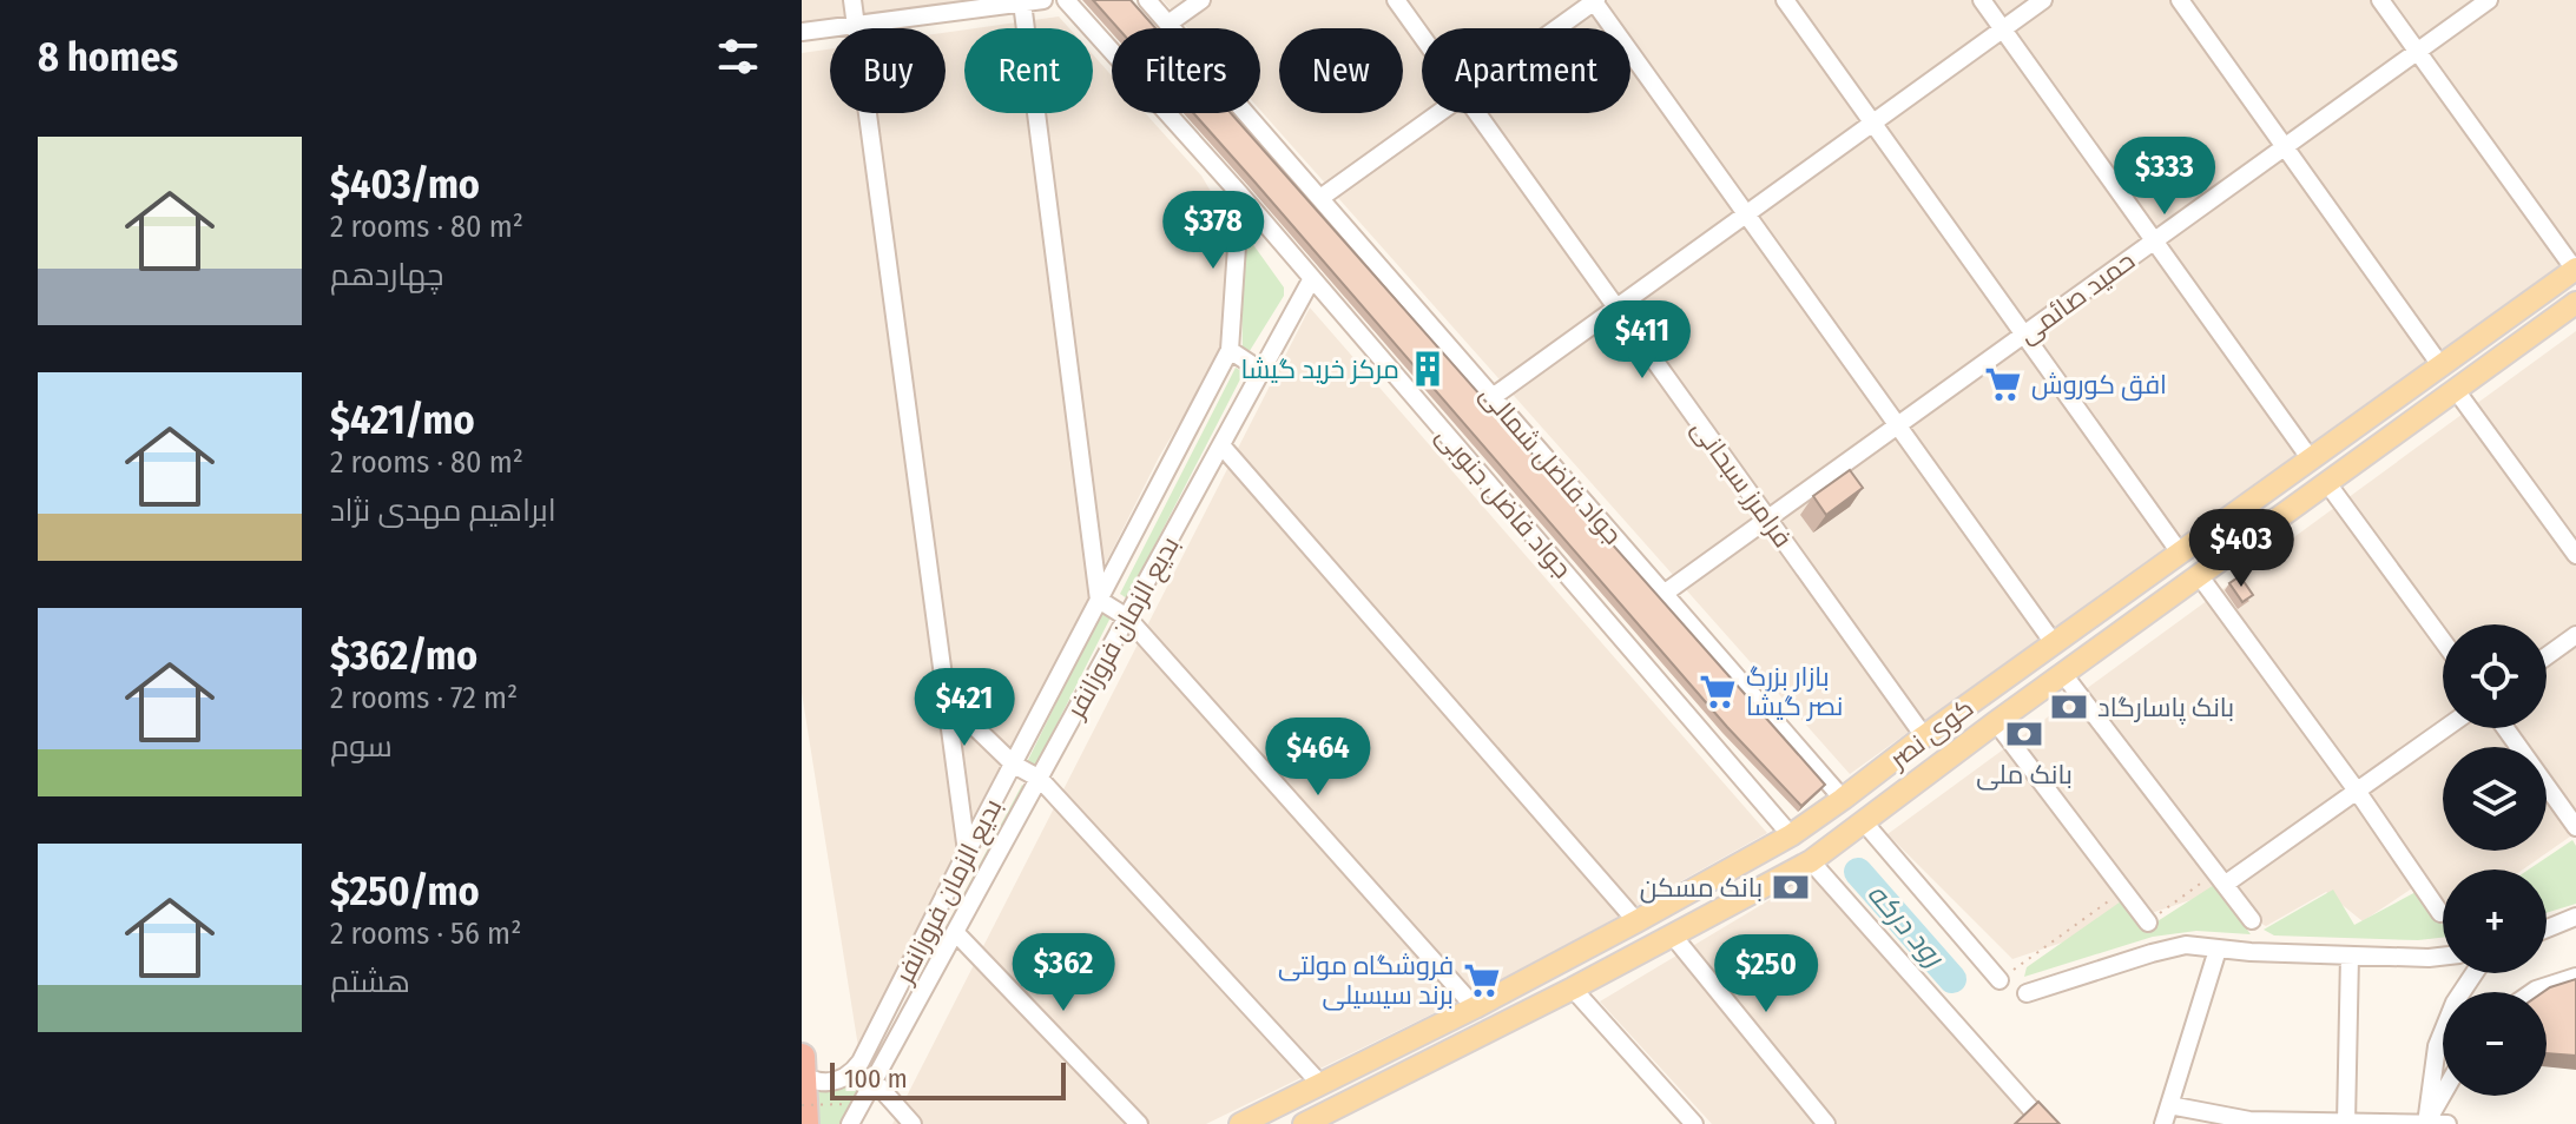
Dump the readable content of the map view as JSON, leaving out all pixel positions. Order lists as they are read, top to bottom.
{
  "streets": {
    "main road": ["کوی نصر"],
    "street": [
      "حمید صائمی",
      "جواد فاضل شمالی",
      "فرامرز سبحانی",
      "جواد فاضل جنوبی",
      "بدیع‌ الزمان فروزانفر",
      "بدیع الزمان فروزانفر"
    ]
  },
  "crossings": [
    ["حمید صائمی", "جواد فاضل شمالی"],
    ["حمید صائمی", "فرامرز سبحانی"],
    ["جواد فاضل شمالی", "کوی نصر"],
    ["فرامرز سبحانی", "کوی نصر"],
    ["جواد فاضل جنوبی", "بدیع‌ الزمان فروزانفر"],
    ["جواد فاضل جنوبی", "کوی نصر"]
  ],
  "water": ["رود درکه"],
  "places": {
    "building": ["مرکز خرید گیشا"],
    "supermarket": ["افق کوروش", "بازار بزرگ نصر گیشا", "فروشگاه مولتی برند سیسیلی"],
    "bank": ["بانک پاسارگاد", "بانک ملی", "بانک مسکن"]
  },
  "scale_bar": "100 m",
  "page": {
    "heading": "8 homes",
    "chip": [
      "Buy",
      "Rent",
      "Filters",
      "New",
      "Apartment"
    ],
    "list": [
      {
        "name": "$403/mo",
        "note": "2 rooms · 80 m² · چهاردهم"
      },
      {
        "name": "$421/mo",
        "note": "2 rooms · 80 m² · ابراهیم مهدی نژاد"
      },
      {
        "name": "$362/mo",
        "note": "2 rooms · 72 m² · سوم"
      },
      {
        "name": "$250/mo",
        "note": "2 rooms · 56 m² · هشتم"
      }
    ],
    "price": [
      "$333",
      "$378",
      "$411",
      "$403",
      "$421",
      "$464",
      "$362",
      "$250"
    ],
    "map_buttons": ["+", "−"],
    "scale": "100 m"
  }
}
